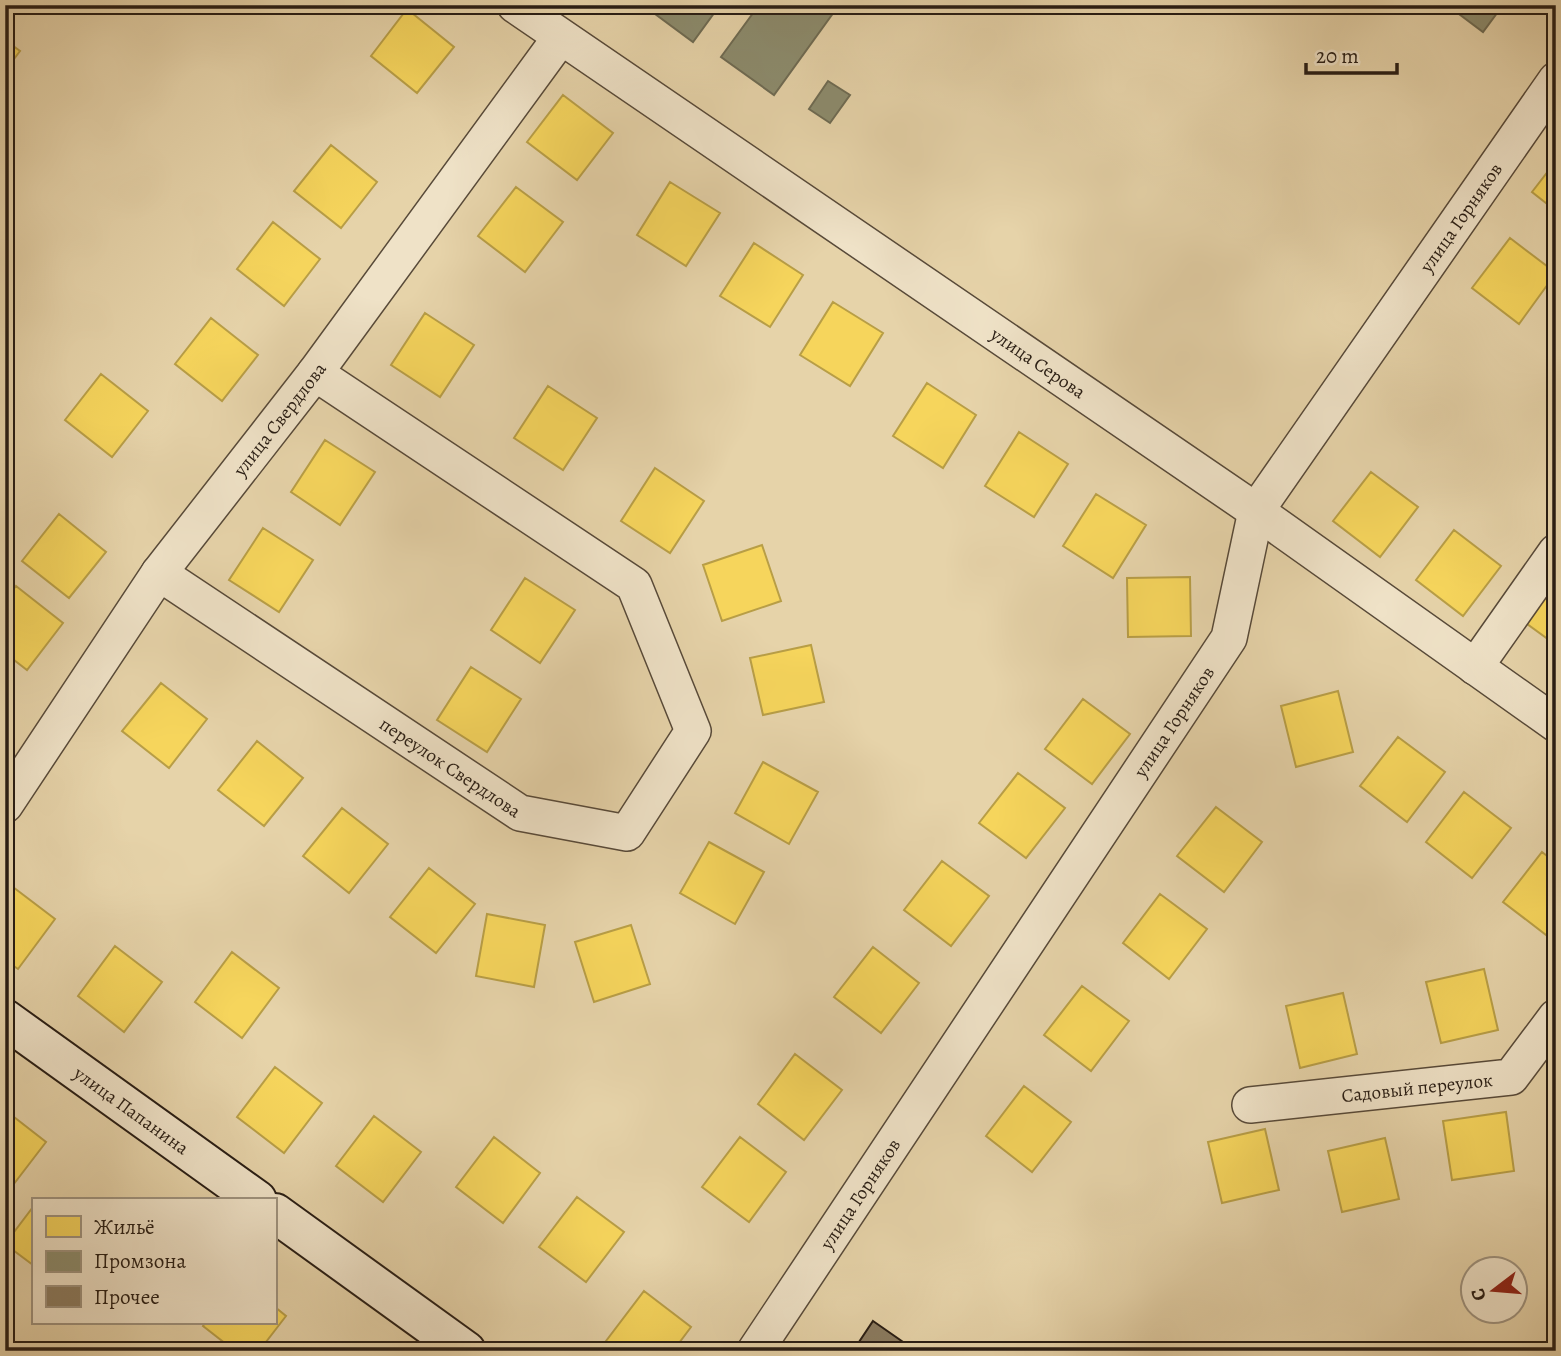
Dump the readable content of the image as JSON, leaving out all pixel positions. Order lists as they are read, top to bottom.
{
  "streets": {
    "street": [
      "улица Горняков",
      "улица Серова",
      "улица Свердлова",
      "переулок Свердлова",
      "Садовый переулок",
      "улица Папанина"
    ]
  },
  "crossings": [
    ["улица Горняков", "улица Серова"],
    ["улица Серова", "улица Свердлова"],
    ["улица Свердлова", "переулок Свердлова"]
  ],
  "legend": ["Жильё", "Промзона", "Прочее"],
  "scale_bar": "20 m",
  "north": "left"
}
